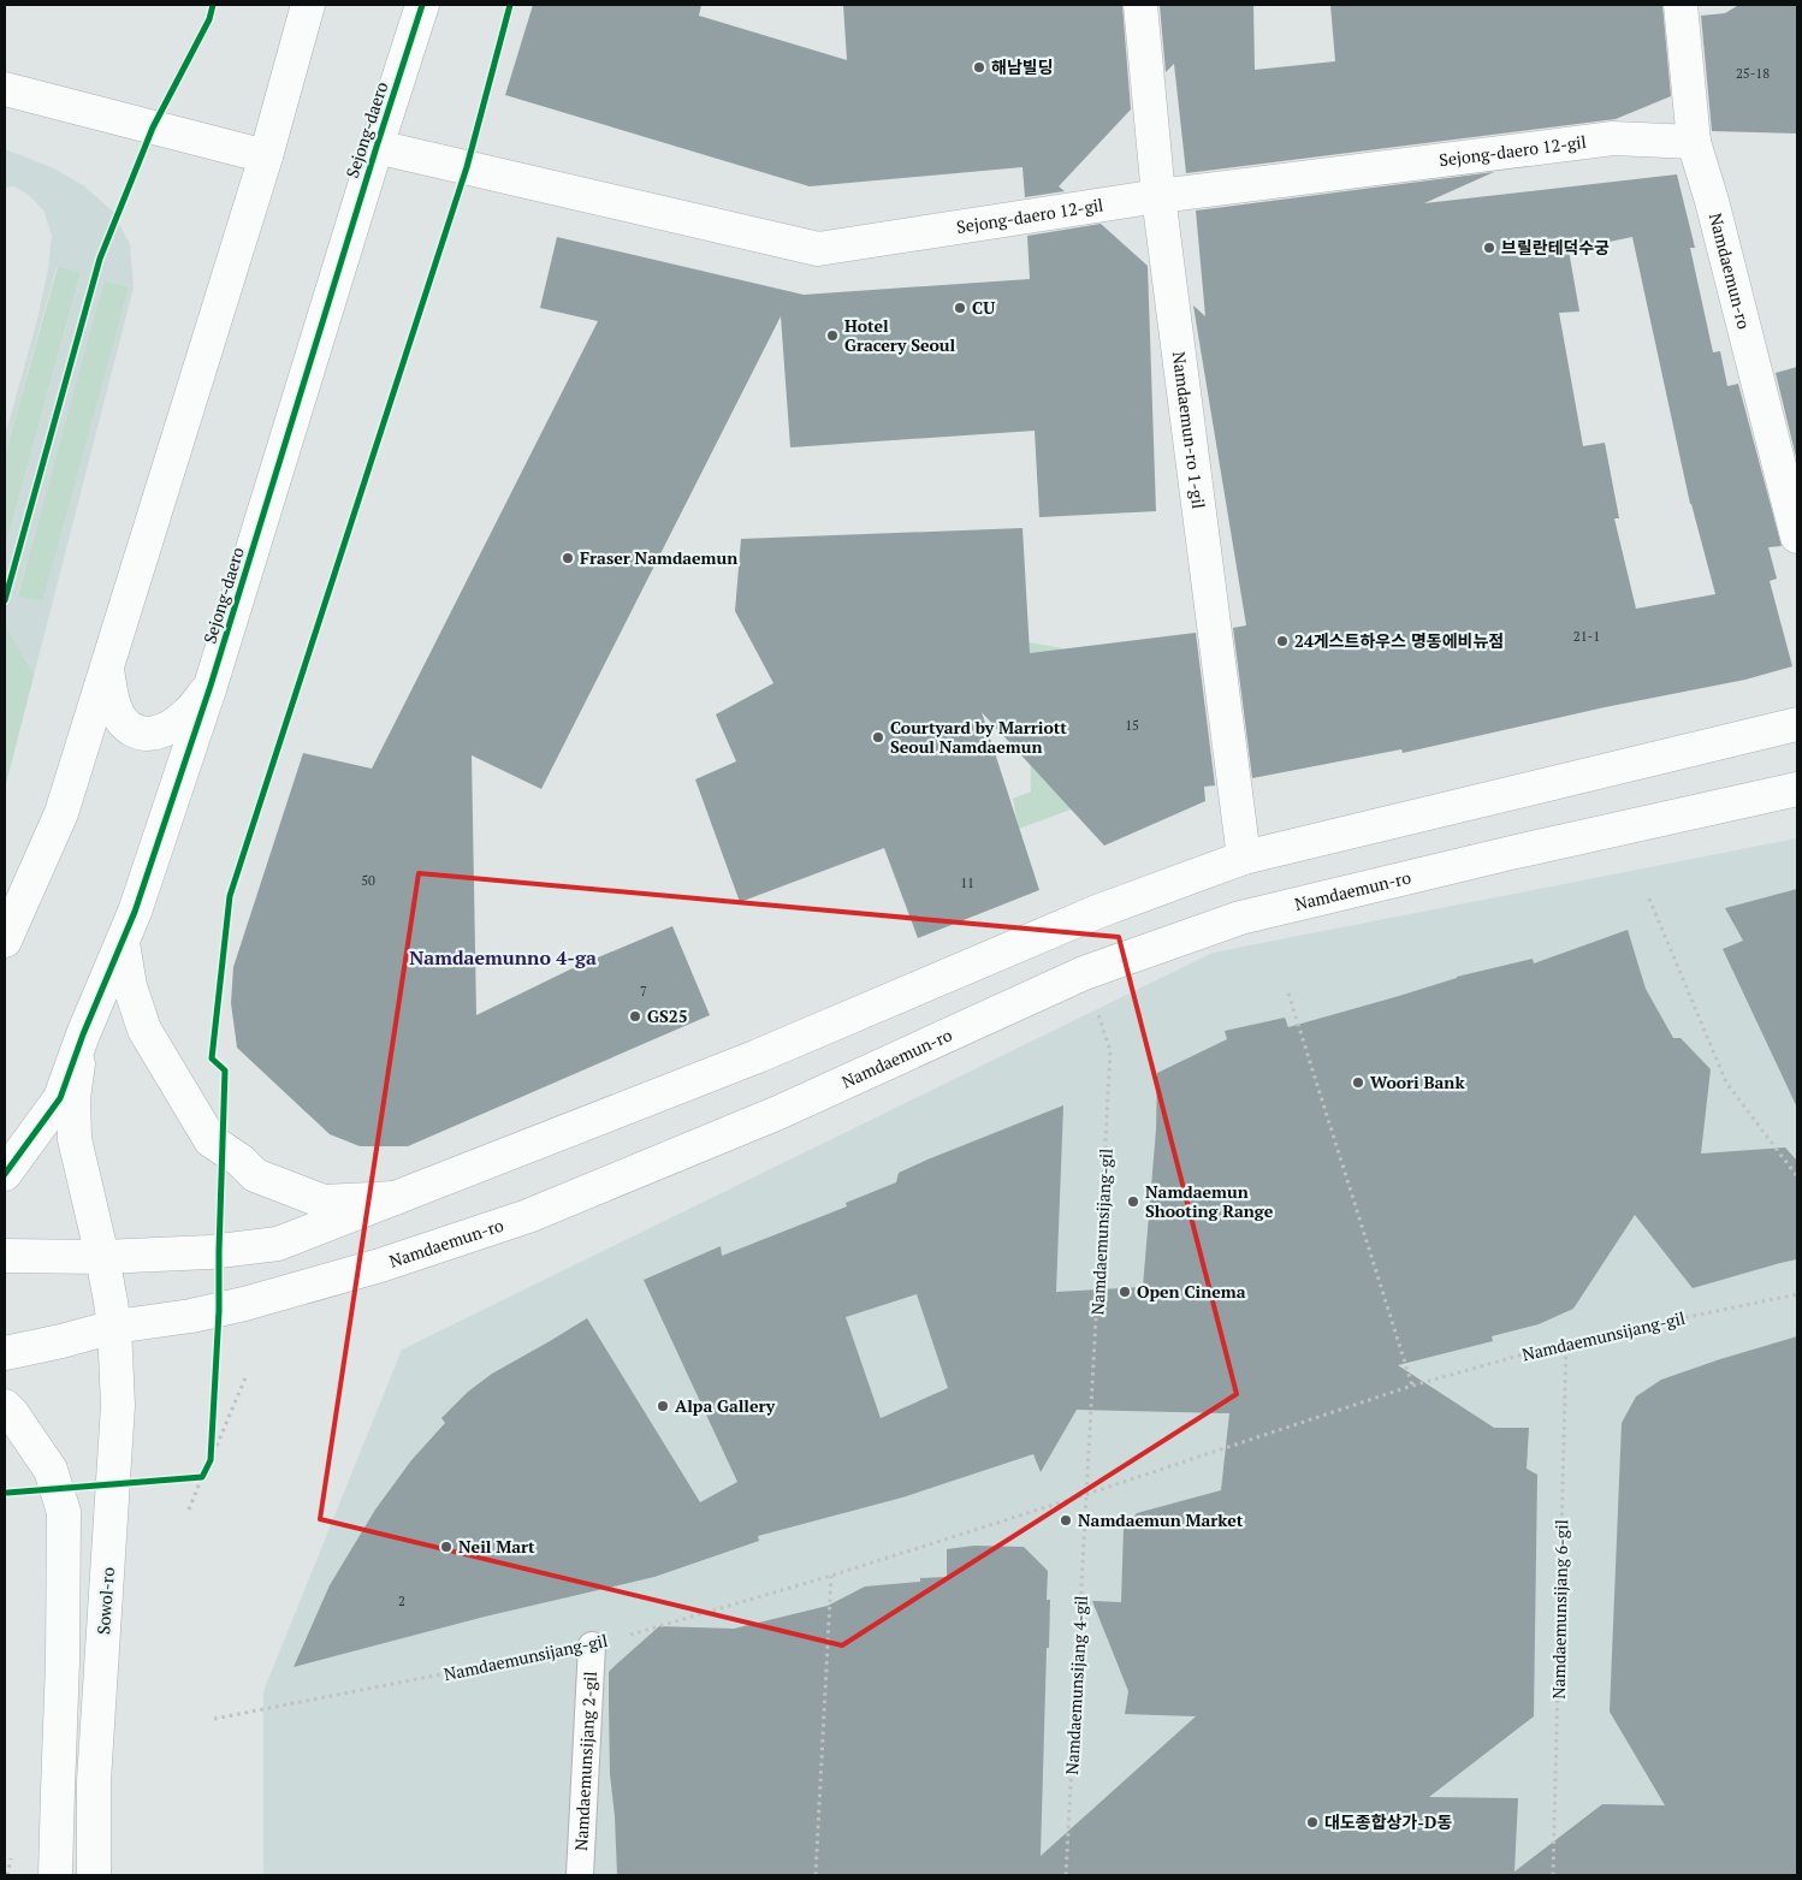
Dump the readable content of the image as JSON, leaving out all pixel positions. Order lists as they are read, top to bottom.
{
  "streets": {
    "main road": [
      "Sejong-daero",
      "Sejong-daero 12-gil",
      "Namdaemun-ro",
      "Namdaemun-ro 1-gil",
      "Sowol-ro"
    ],
    "lane": ["Namdaemunsijang 2-gil"],
    "path": ["Namdaemunsijang-gil", "Namdaemunsijang 6-gil", "Namdaemunsijang 4-gil"]
  },
  "crossings": [
    ["Sejong-daero", "Sejong-daero 12-gil"],
    ["Sejong-daero 12-gil", "Namdaemun-ro"],
    ["Sejong-daero 12-gil", "Namdaemun-ro 1-gil"],
    ["Namdaemun-ro", "Namdaemunsijang-gil"],
    ["Namdaemun-ro", "Sowol-ro"],
    ["Namdaemunsijang-gil", "Namdaemunsijang 6-gil"],
    ["Namdaemunsijang-gil", "Namdaemunsijang 4-gil"],
    ["Namdaemunsijang-gil", "Namdaemunsijang 2-gil"]
  ],
  "districts": ["Namdaemunno 4-ga"],
  "places": [
    "해남빌딩",
    "브릴란테덕수궁",
    "CU",
    "Hotel Gracery Seoul",
    "Fraser Namdaemun",
    "24게스트하우스 명동에비뉴점",
    "Courtyard by Marriott Seoul Namdaemun",
    "GS25",
    "Woori Bank",
    "Namdaemun Shooting Range",
    "Open Cinema",
    "Alpa Gallery",
    "Namdaemun Market",
    "Neil Mart",
    "대도종합상가-D동"
  ],
  "house_numbers": [
    "25-18",
    "21-1",
    "15",
    "50",
    "11",
    "7",
    "2"
  ]
}
